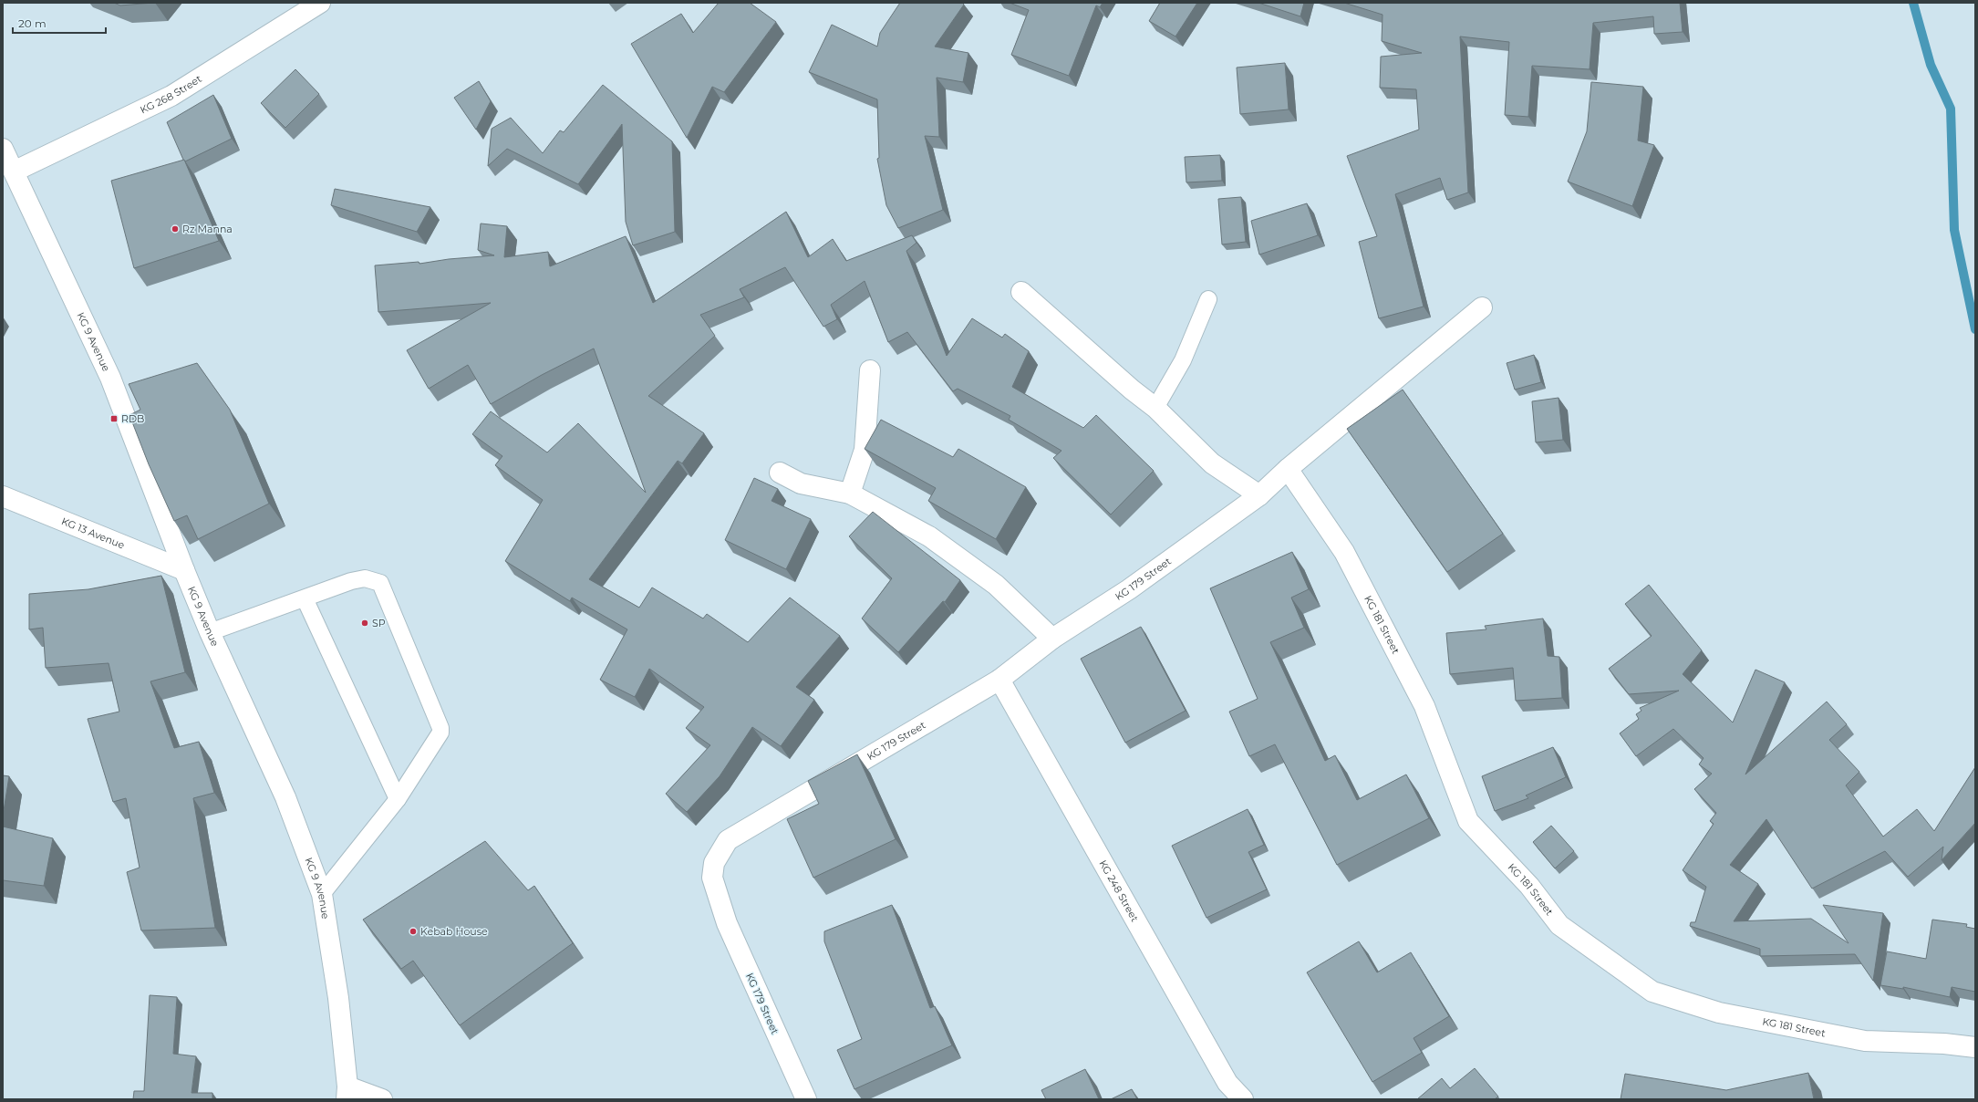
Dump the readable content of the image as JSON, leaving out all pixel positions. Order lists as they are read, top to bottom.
{
  "streets": {
    "street": [
      "KG 268 Street",
      "KG 9 Avenue",
      "KG 13 Avenue",
      "KG 179 Street",
      "KG 181 Street",
      "KG 248 Street"
    ]
  },
  "crossings": [
    ["KG 268 Street", "KG 9 Avenue"],
    ["KG 9 Avenue", "KG 13 Avenue"],
    ["KG 179 Street", "KG 181 Street"],
    ["KG 179 Street", "KG 248 Street"]
  ],
  "places": {
    "other": ["Rz Manna", "SP", "Kebab House"],
    "transit": ["RDB"]
  },
  "scale_bar": "20 m"
}
